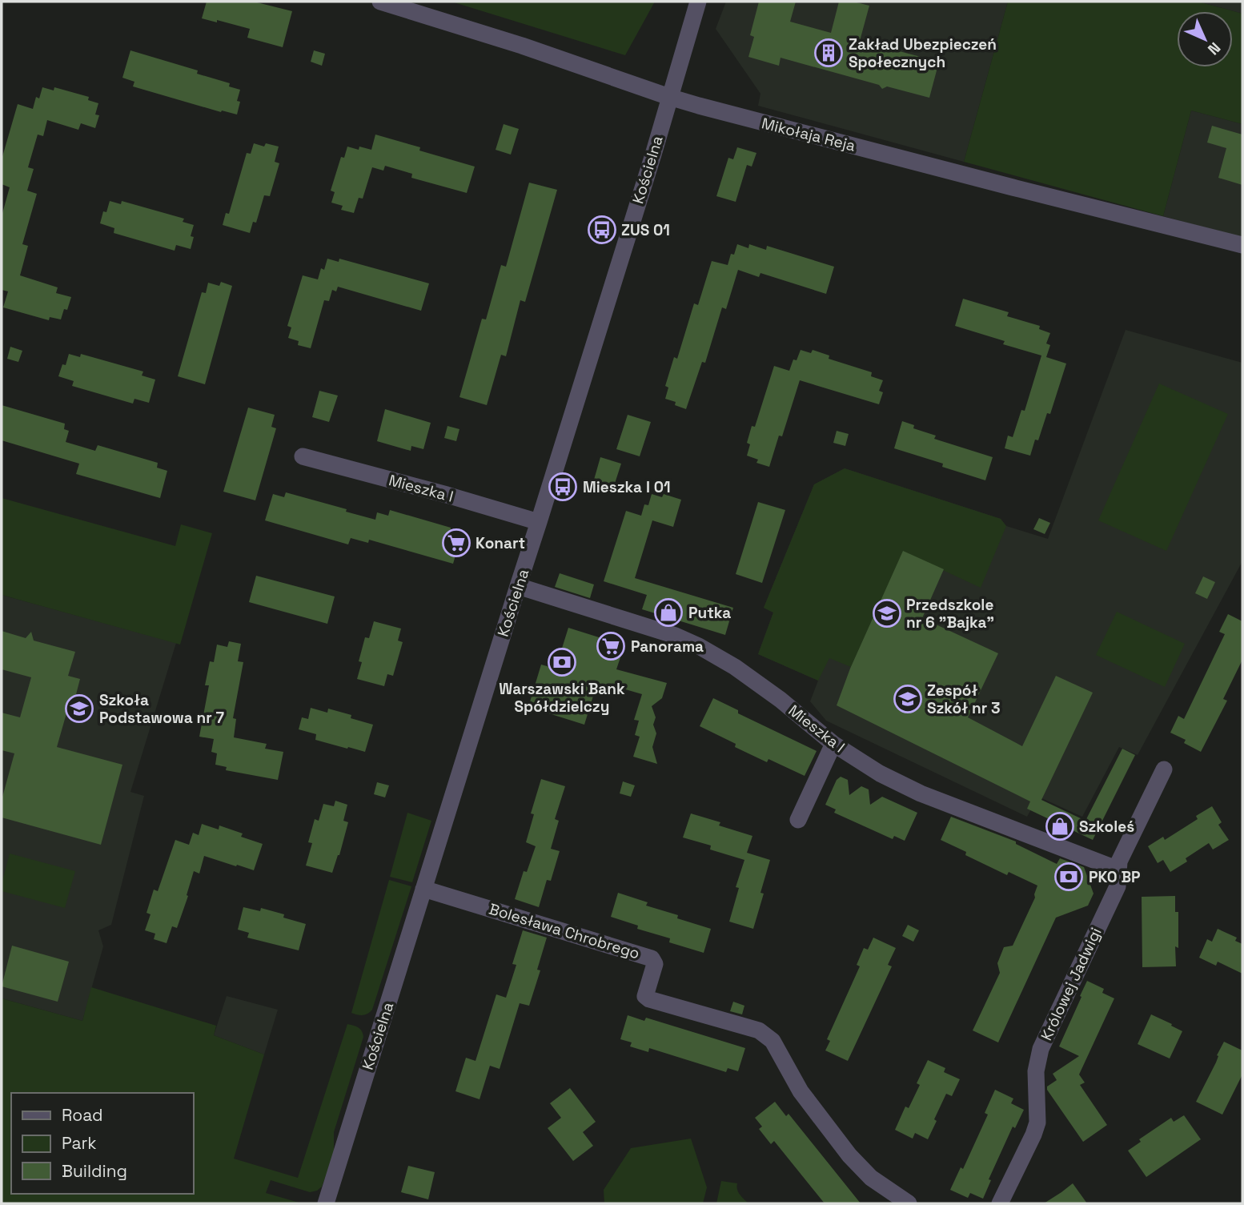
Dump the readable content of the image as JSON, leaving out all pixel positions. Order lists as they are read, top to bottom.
{
  "streets": {
    "street": [
      "Mikołaja Reja",
      "Kościelna",
      "Mieszka I",
      "Bolesława Chrobrego",
      "Królowej Jadwigi"
    ]
  },
  "crossings": [
    ["Mikołaja Reja", "Kościelna"],
    ["Kościelna", "Mieszka I"],
    ["Kościelna", "Bolesława Chrobrego"],
    ["Mieszka I", "Królowej Jadwigi"]
  ],
  "places": {
    "building": ["Zakład Ubezpieczeń Społecznych"],
    "bus stop": ["ZUS 01", "Mieszka I 01"],
    "supermarket": ["Konart", "Panorama"],
    "shop": ["Putka", "Szkoleś"],
    "school or university": ["Przedszkole nr 6 \"Bajka\"", "Zespół Szkół nr 3", "Szkoła Podstawowa nr 7"],
    "bank": ["Warszawski Bank Spółdzielczy", "PKO BP"]
  },
  "legend": ["Road", "Park", "Building"],
  "north": "bottom right"
}
